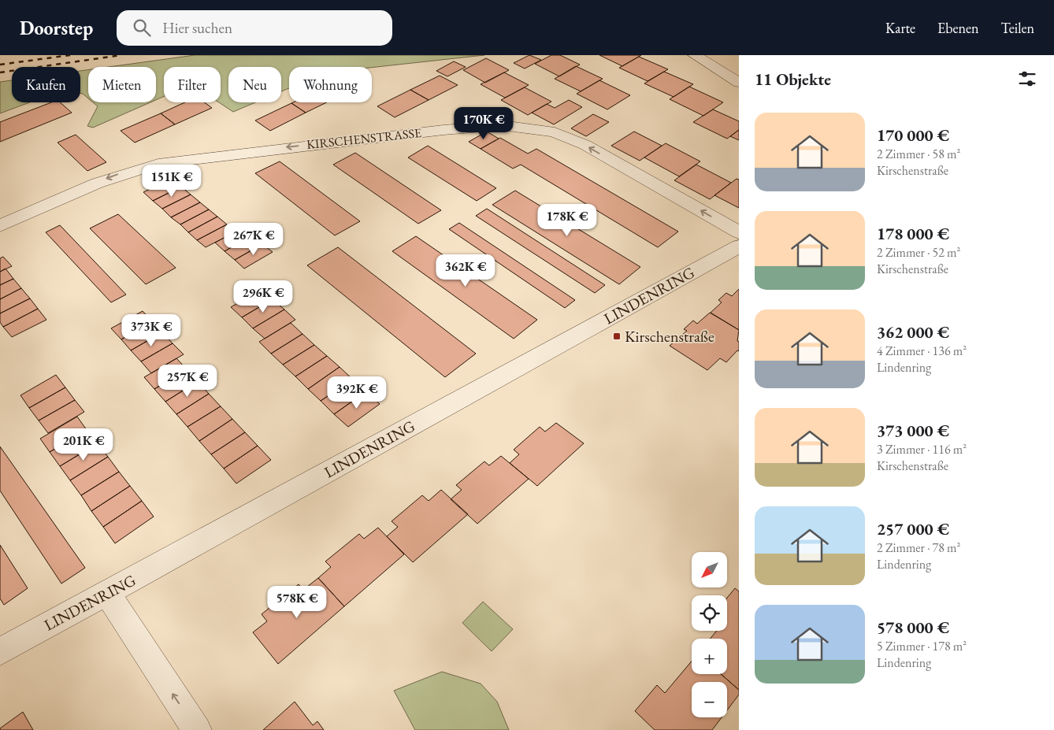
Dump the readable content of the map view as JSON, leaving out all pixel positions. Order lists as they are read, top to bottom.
{
  "streets": {
    "street": ["KIRSCHENSTRASSE", "LINDENRING"]
  },
  "one_way": ["KIRSCHENSTRASSE"],
  "places": {
    "transit": ["Kirschenstraße"]
  },
  "north": "bottom left",
  "page": {
    "header": "Doorstep",
    "search": "Hier suchen",
    "nav": ["Karte", "Ebenen", "Teilen"],
    "heading": "11 Objekte",
    "chip": [
      "Kaufen",
      "Mieten",
      "Filter",
      "Neu",
      "Wohnung"
    ],
    "list": [
      {
        "name": "170 000 €",
        "note": "2 Zimmer · 58 m² · Kirschenstraße"
      },
      {
        "name": "178 000 €",
        "note": "2 Zimmer · 52 m² · Kirschenstraße"
      },
      {
        "name": "362 000 €",
        "note": "4 Zimmer · 136 m² · Lindenring"
      },
      {
        "name": "373 000 €",
        "note": "3 Zimmer · 116 m² · Kirschenstraße"
      },
      {
        "name": "257 000 €",
        "note": "2 Zimmer · 78 m² · Lindenring"
      },
      {
        "name": "578 000 €",
        "note": "5 Zimmer · 178 m² · Lindenring"
      }
    ],
    "price": [
      "170K €",
      "151K €",
      "178K €",
      "267K €",
      "362K €",
      "296K €",
      "373K €",
      "257K €",
      "392K €",
      "201K €",
      "578K €"
    ],
    "map_buttons": ["+", "−"]
  }
}
